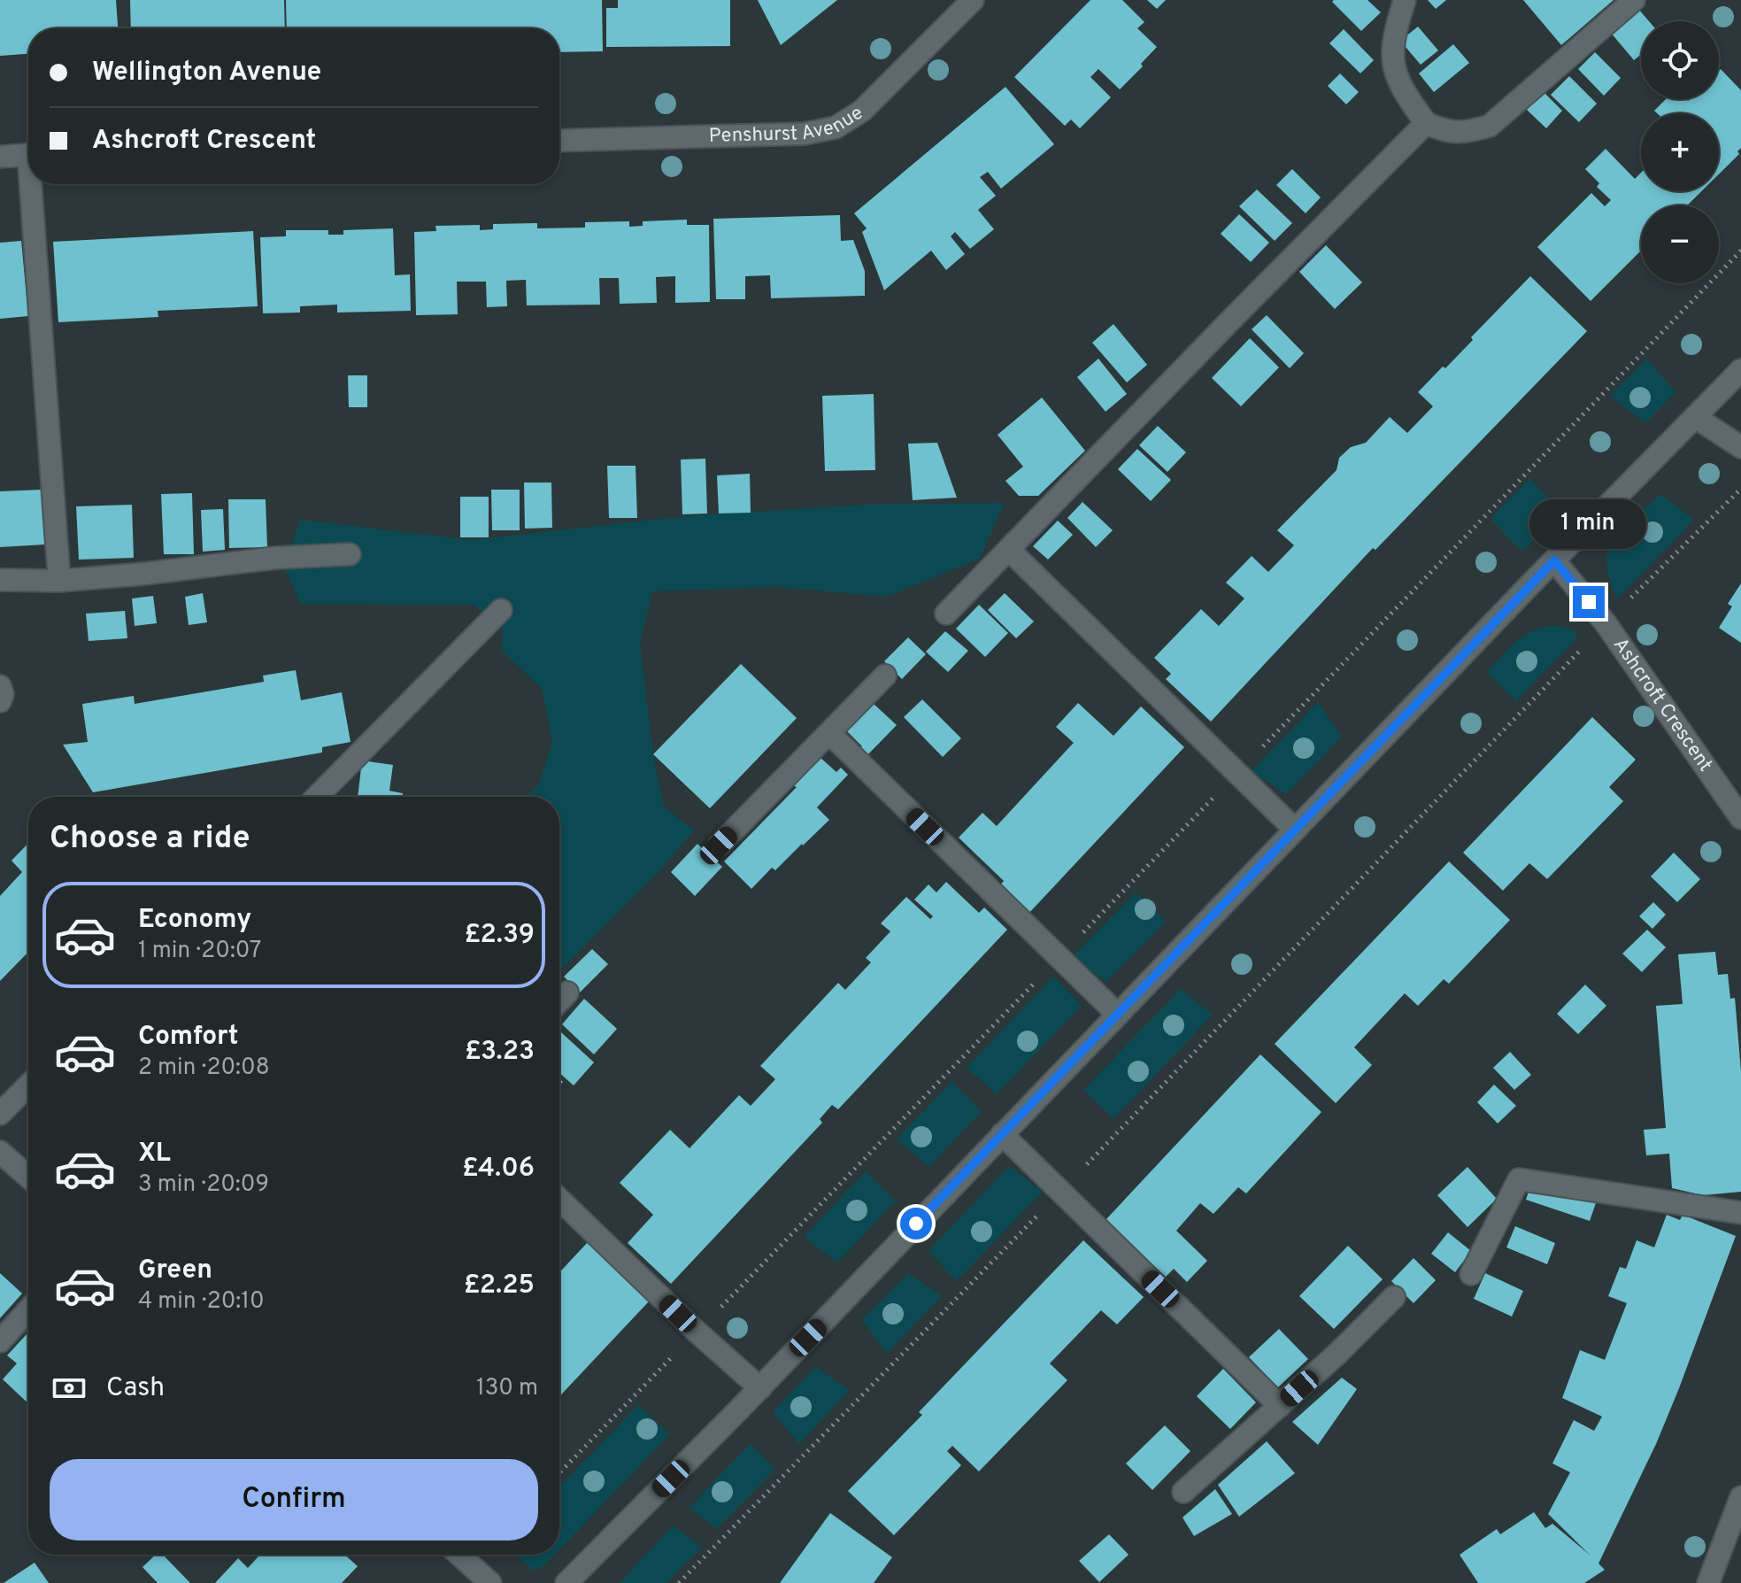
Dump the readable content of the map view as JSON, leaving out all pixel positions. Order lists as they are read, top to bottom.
{
  "streets": {
    "street": ["Penshurst Avenue", "Ashcroft Crescent"]
  },
  "page": {
    "map_buttons": ["+", "−"],
    "banner": ["Wellington Avenue", "Ashcroft Crescent"],
    "bubble": "1 min",
    "heading": "Choose a ride",
    "list": [
      {
        "name": "Economy",
        "note": "1 min · 20:07",
        "value": "£2.39"
      },
      {
        "name": "Comfort",
        "note": "2 min · 20:08",
        "value": "£3.23"
      },
      {
        "name": "XL",
        "note": "3 min · 20:09",
        "value": "£4.06"
      },
      {
        "name": "Green",
        "note": "4 min · 20:10",
        "value": "£2.25"
      }
    ],
    "pay": ["Cash", "130 m"],
    "buttons": "Confirm"
  }
}
